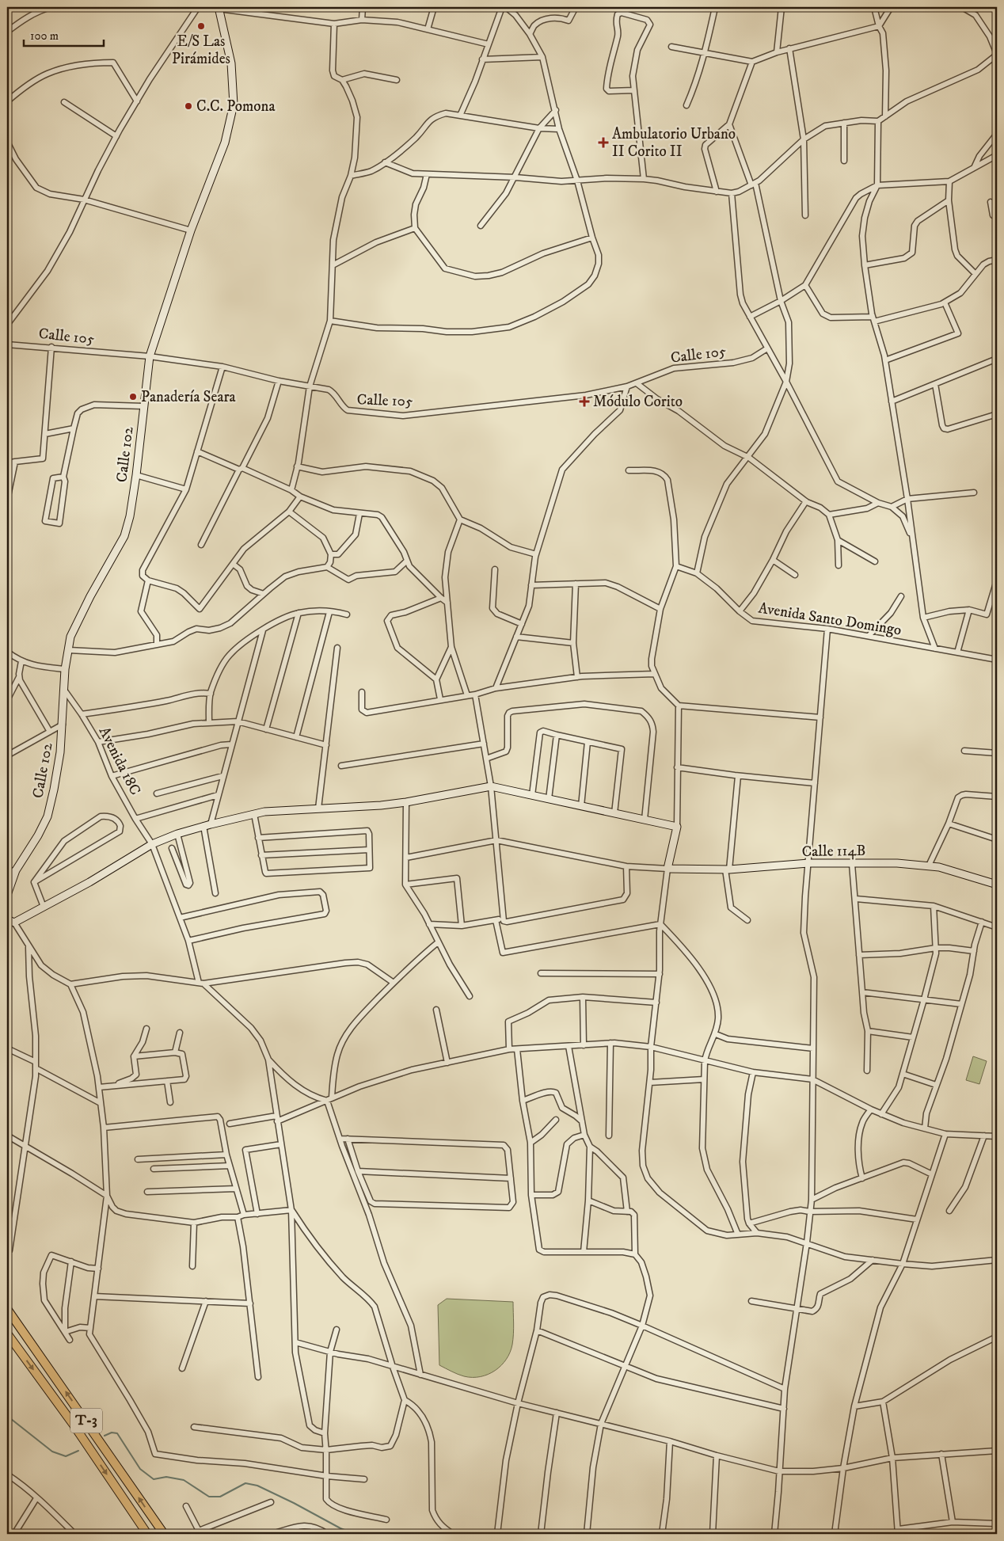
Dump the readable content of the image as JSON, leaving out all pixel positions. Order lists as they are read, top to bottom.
{
  "streets": {
    "main road": ["T-3"],
    "street": [
      "Calle 105",
      "Calle 102",
      "Avenida Santo Domingo",
      "Avenida 18C",
      "Calle 114B"
    ]
  },
  "crossings": [
    ["Calle 105", "Calle 102"],
    ["Calle 102", "Avenida 18C"]
  ],
  "places": {
    "other": ["E/S Las Pirámides", "C.C. Pomona", "Panadería Seara"],
    "health": ["Ambulatorio Urbano II Corito II", "Módulo Corito"]
  },
  "scale_bar": "100 m"
}
